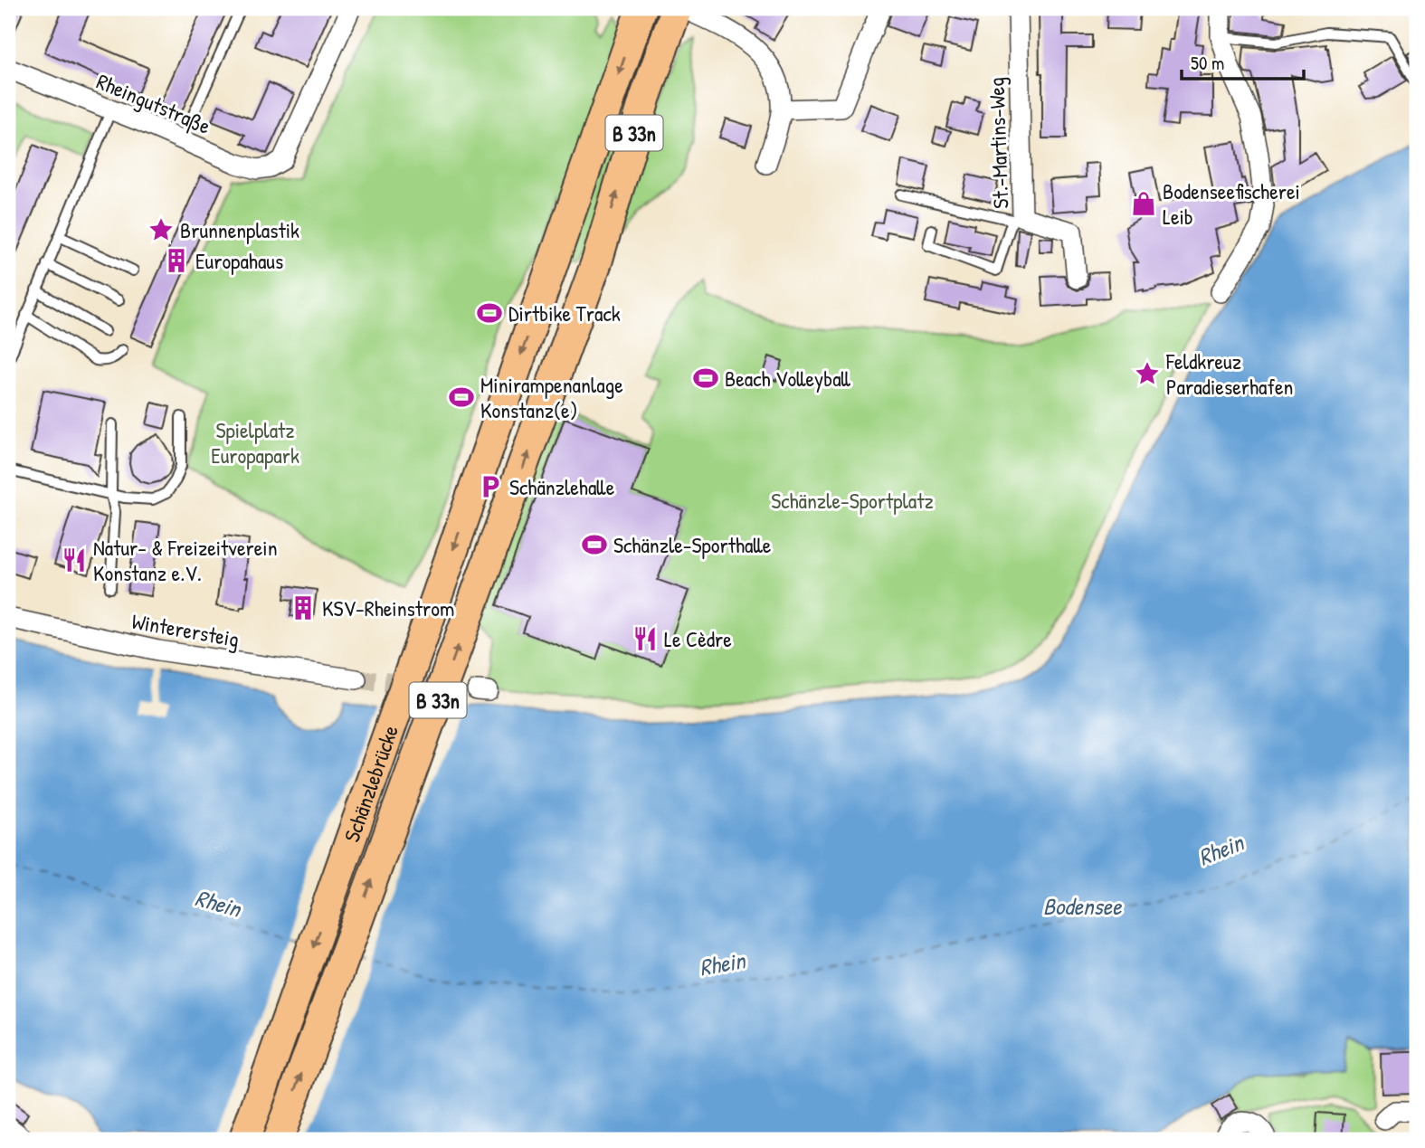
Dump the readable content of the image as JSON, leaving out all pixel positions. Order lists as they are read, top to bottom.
{
  "streets": {
    "main road": ["B 33n", "Schänzlebrücke"],
    "street": ["Rheingutstraße", "St.-Martins-Weg", "Winterersteig"]
  },
  "water": ["Rhein", "Bodensee"],
  "parks": ["Spielplatz Europapark", "Schänzle-Sportplatz"],
  "places": {
    "shop": ["Bodenseefischerei Leib"],
    "place": ["Brunnenplastik", "Feldkreuz Paradieserhafen"],
    "building": ["Europahaus", "KSV-Rheinstrom"],
    "sports": [
      "Dirtbike Track",
      "Beach Volleyball",
      "Minirampenanlage Konstanz(e)",
      "Schänzle-Sporthalle"
    ],
    "parking": ["Schänzlehalle"],
    "restaurant": ["Natur- & Freizeitverein Konstanz e.V.", "Le Cèdre"]
  },
  "scale_bar": "50 m"
}
